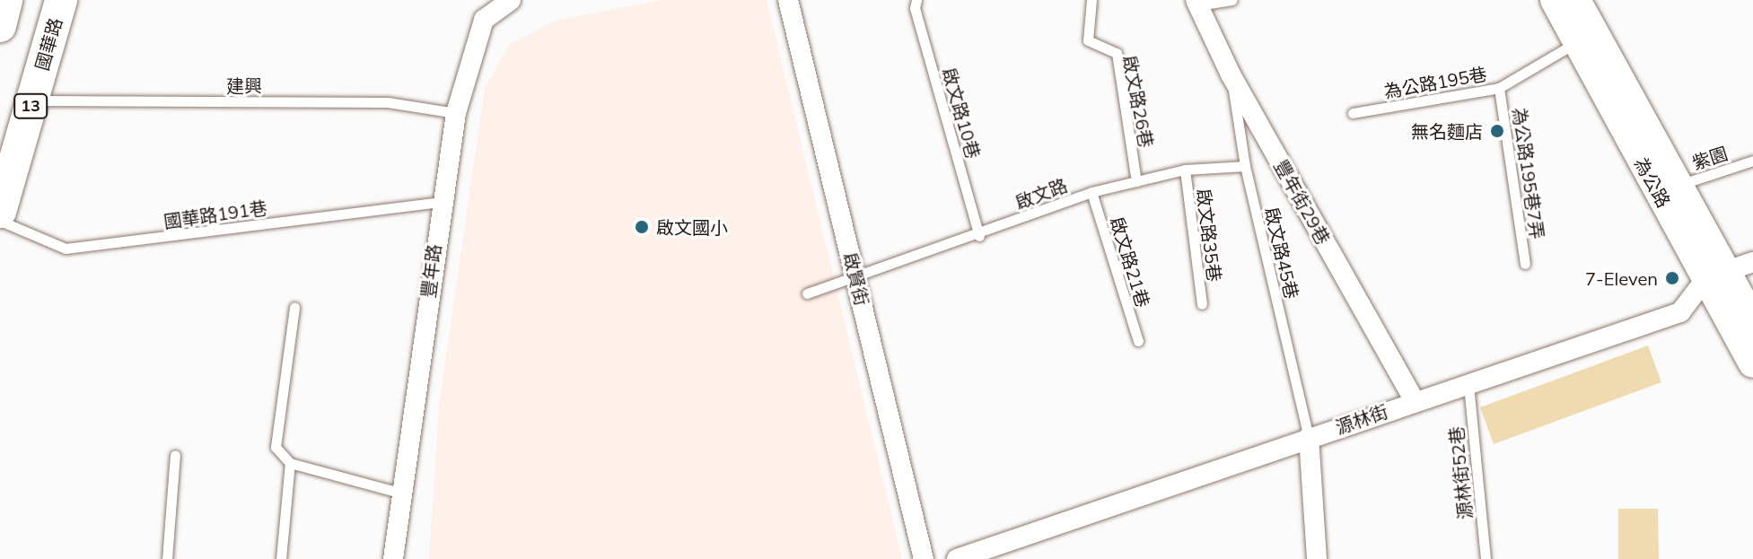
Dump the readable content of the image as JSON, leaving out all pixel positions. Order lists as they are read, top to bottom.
{
  "streets": {
    "main road": ["國華路", "13"],
    "street": [
      "為公路",
      "豐年街29巷",
      "豐年路",
      "啟賢街",
      "源林街"
    ],
    "lane": [
      "為公路195巷",
      "建興",
      "啟文路26巷",
      "啟文路10巷",
      "紫園",
      "為公路195巷7弄",
      "啟文路",
      "國華路191巷",
      "啟文路35巷",
      "啟文路45巷",
      "啟文路21巷",
      "源林街52巷"
    ]
  },
  "crossings": [
    ["國華路", "建興"],
    ["為公路195巷", "為公路195巷7弄"],
    ["為公路195巷", "為公路"],
    ["建興", "豐年路"],
    ["啟文路26巷", "啟文路"],
    ["啟文路10巷", "啟文路"],
    ["紫園", "為公路"],
    ["為公路", "源林街"],
    ["啟文路", "啟文路35巷"],
    ["啟文路", "啟文路45巷"],
    ["啟文路", "啟文路21巷"],
    ["啟文路", "啟賢街"],
    ["豐年街29巷", "啟文路45巷"],
    ["豐年街29巷", "源林街"],
    ["國華路191巷", "豐年路"],
    ["啟文路45巷", "源林街"],
    ["源林街", "源林街52巷"]
  ],
  "places": ["無名麵店", "啟文國小", "7-Eleven"]
}
